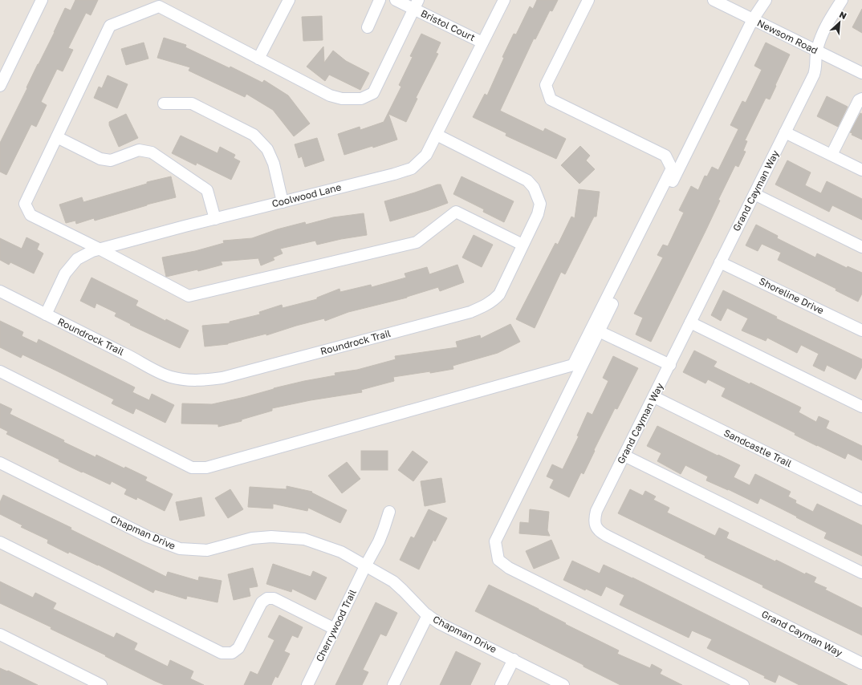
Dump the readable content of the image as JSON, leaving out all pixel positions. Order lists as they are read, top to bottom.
{
  "streets": {
    "street": [
      "Bristol Court",
      "Newsom Road",
      "Grand Cayman Way",
      "Coolwood Lane",
      "Shoreline Drive",
      "Roundrock Trail",
      "Sandcastle Trail",
      "Chapman Drive",
      "Cherrywood Trail"
    ]
  },
  "crossings": [
    ["Bristol Court", "Coolwood Lane"],
    ["Newsom Road", "Grand Cayman Way"],
    ["Grand Cayman Way", "Shoreline Drive"],
    ["Grand Cayman Way", "Sandcastle Trail"],
    ["Coolwood Lane", "Roundrock Trail"],
    ["Chapman Drive", "Cherrywood Trail"]
  ],
  "north": "top right"
}
